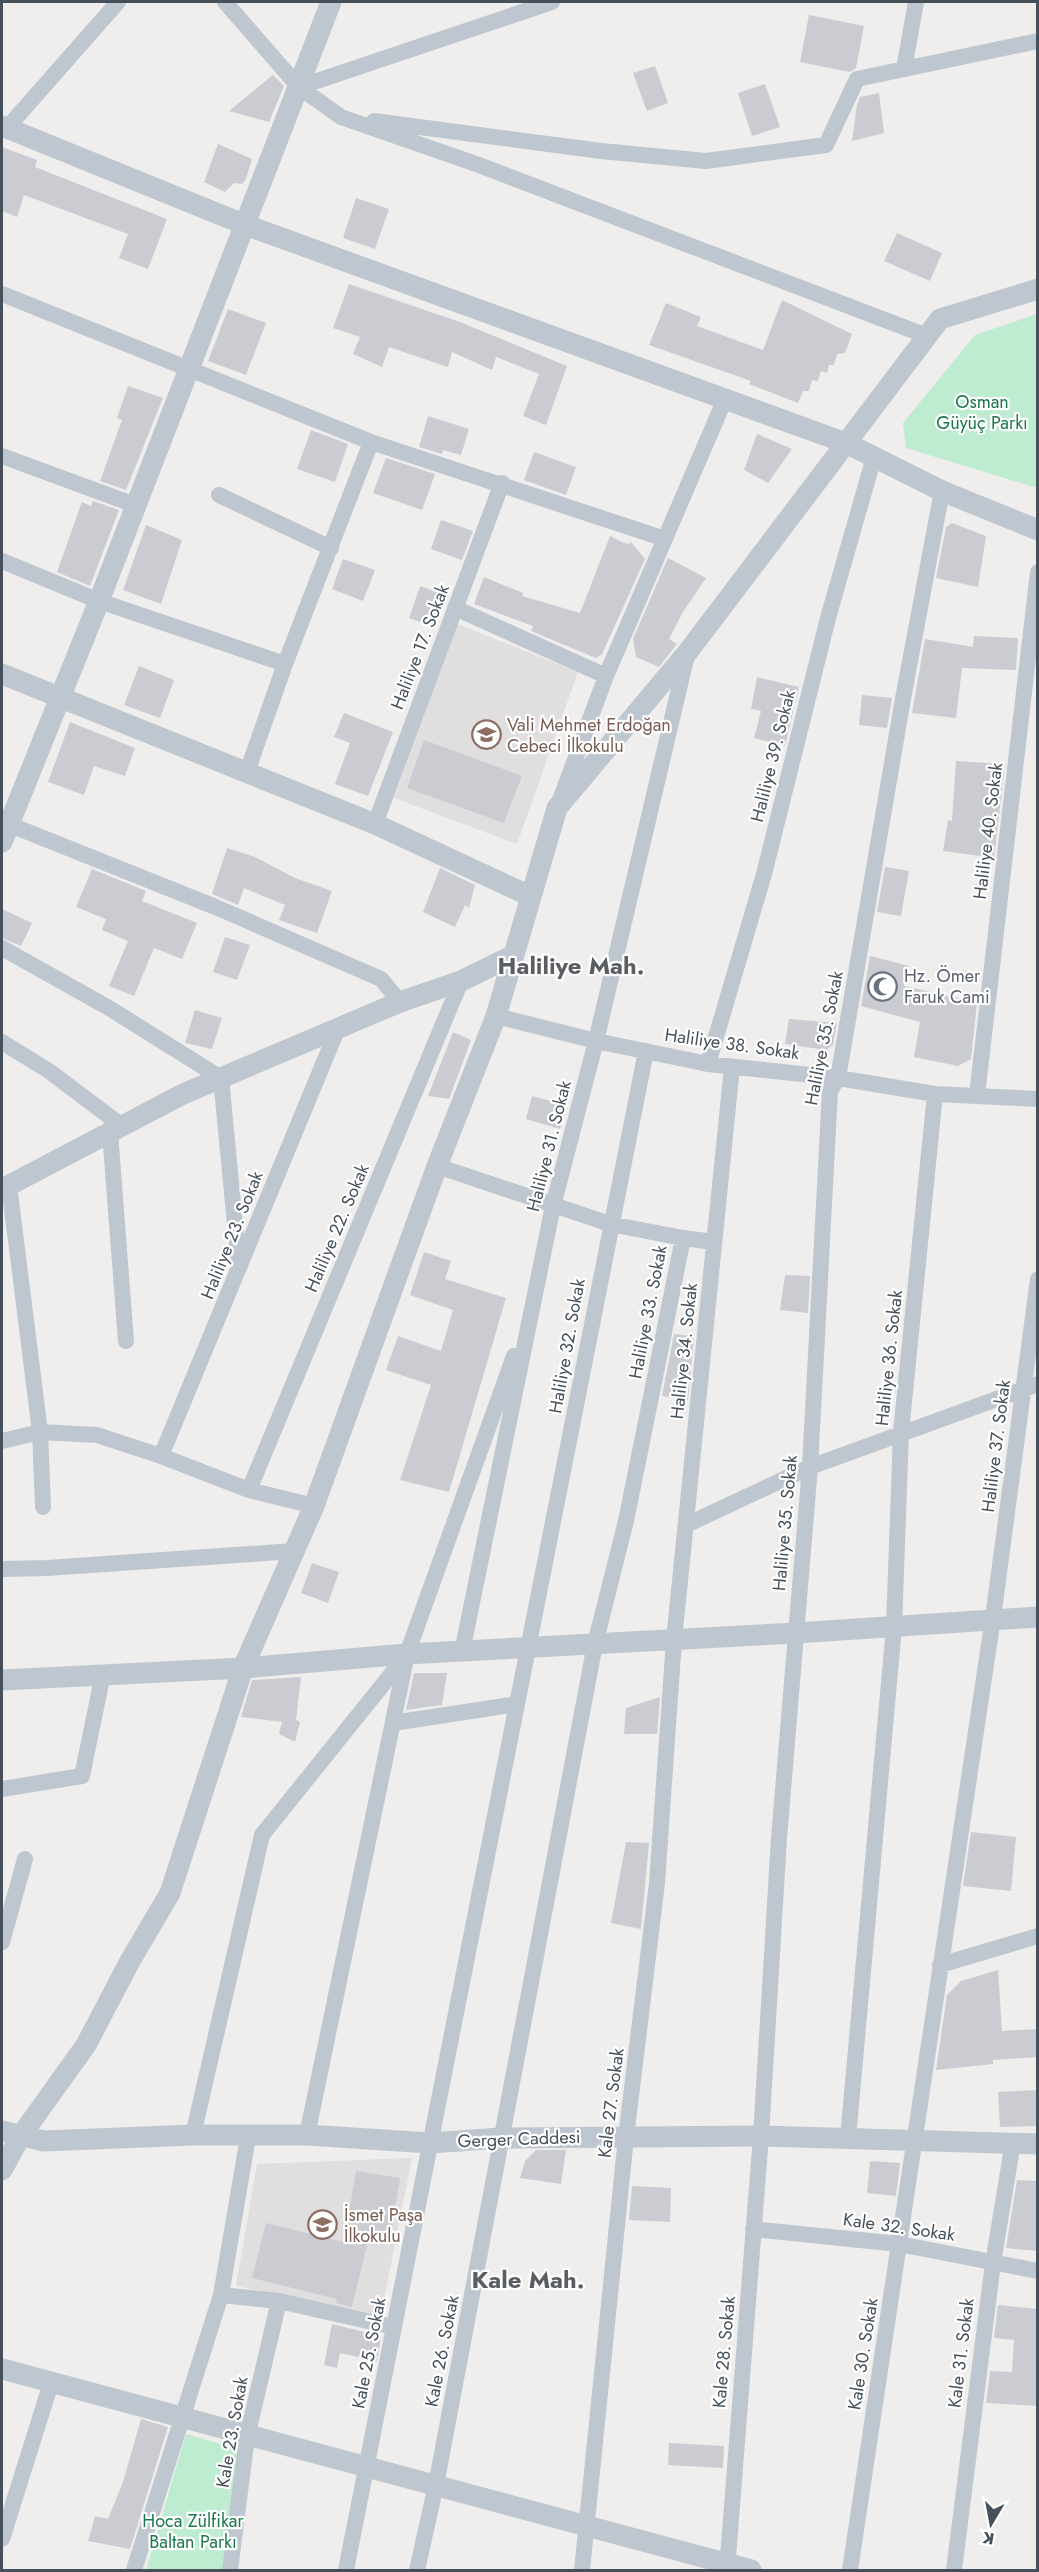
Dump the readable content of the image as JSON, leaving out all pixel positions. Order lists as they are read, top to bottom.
{
  "streets": {
    "street": [
      "Haliliye 17. Sokak",
      "Haliliye 39. Sokak",
      "Haliliye 40. Sokak",
      "Haliliye 35. Sokak",
      "Haliliye 38. Sokak",
      "Haliliye 31. Sokak",
      "Haliliye 22. Sokak",
      "Haliliye 23. Sokak",
      "Haliliye 33. Sokak",
      "Haliliye 32. Sokak",
      "Haliliye 34. Sokak",
      "Haliliye 36. Sokak",
      "Haliliye 37. Sokak",
      "Kale 27. Sokak",
      "Gerger Caddesi",
      "Kale 32. Sokak",
      "Kale 26. Sokak",
      "Kale 28. Sokak",
      "Kale 25. Sokak",
      "Kale 31. Sokak",
      "Kale 30. Sokak",
      "Kale 23. Sokak"
    ]
  },
  "crossings": [
    ["Haliliye 39. Sokak", "Haliliye 38. Sokak"],
    ["Haliliye 40. Sokak", "Haliliye 38. Sokak"],
    ["Haliliye 35. Sokak", "Haliliye 38. Sokak"],
    ["Haliliye 35. Sokak", "Gerger Caddesi"],
    ["Haliliye 35. Sokak", "Kale 28. Sokak"],
    ["Haliliye 38. Sokak", "Haliliye 31. Sokak"],
    ["Haliliye 38. Sokak", "Haliliye 32. Sokak"],
    ["Haliliye 38. Sokak", "Haliliye 34. Sokak"],
    ["Haliliye 38. Sokak", "Haliliye 36. Sokak"],
    ["Haliliye 31. Sokak", "Haliliye 33. Sokak"],
    ["Haliliye 33. Sokak", "Haliliye 32. Sokak"],
    ["Haliliye 33. Sokak", "Gerger Caddesi"],
    ["Haliliye 33. Sokak", "Kale 26. Sokak"],
    ["Haliliye 32. Sokak", "Kale 25. Sokak"],
    ["Haliliye 34. Sokak", "Kale 27. Sokak"],
    ["Haliliye 36. Sokak", "Gerger Caddesi"],
    ["Haliliye 37. Sokak", "Kale 30. Sokak"],
    ["Kale 27. Sokak", "Gerger Caddesi"],
    ["Gerger Caddesi", "Kale 26. Sokak"],
    ["Gerger Caddesi", "Kale 28. Sokak"],
    ["Gerger Caddesi", "Kale 25. Sokak"],
    ["Gerger Caddesi", "Kale 31. Sokak"],
    ["Gerger Caddesi", "Kale 30. Sokak"],
    ["Kale 32. Sokak", "Kale 28. Sokak"],
    ["Kale 32. Sokak", "Kale 31. Sokak"],
    ["Kale 32. Sokak", "Kale 30. Sokak"]
  ],
  "districts": ["Haliliye Mah.", "Kale Mah."],
  "parks": ["Osman Güyüç Parkı", "Hoca Zülfikar Baltan Parkı"],
  "places": {
    "school or university": ["Vali Mehmet Erdoğan Cebeci İlkokulu", "İsmet Paşa İlkokulu"],
    "mosque": ["Hz. Ömer Faruk Cami"]
  },
  "north": "bottom"
}
